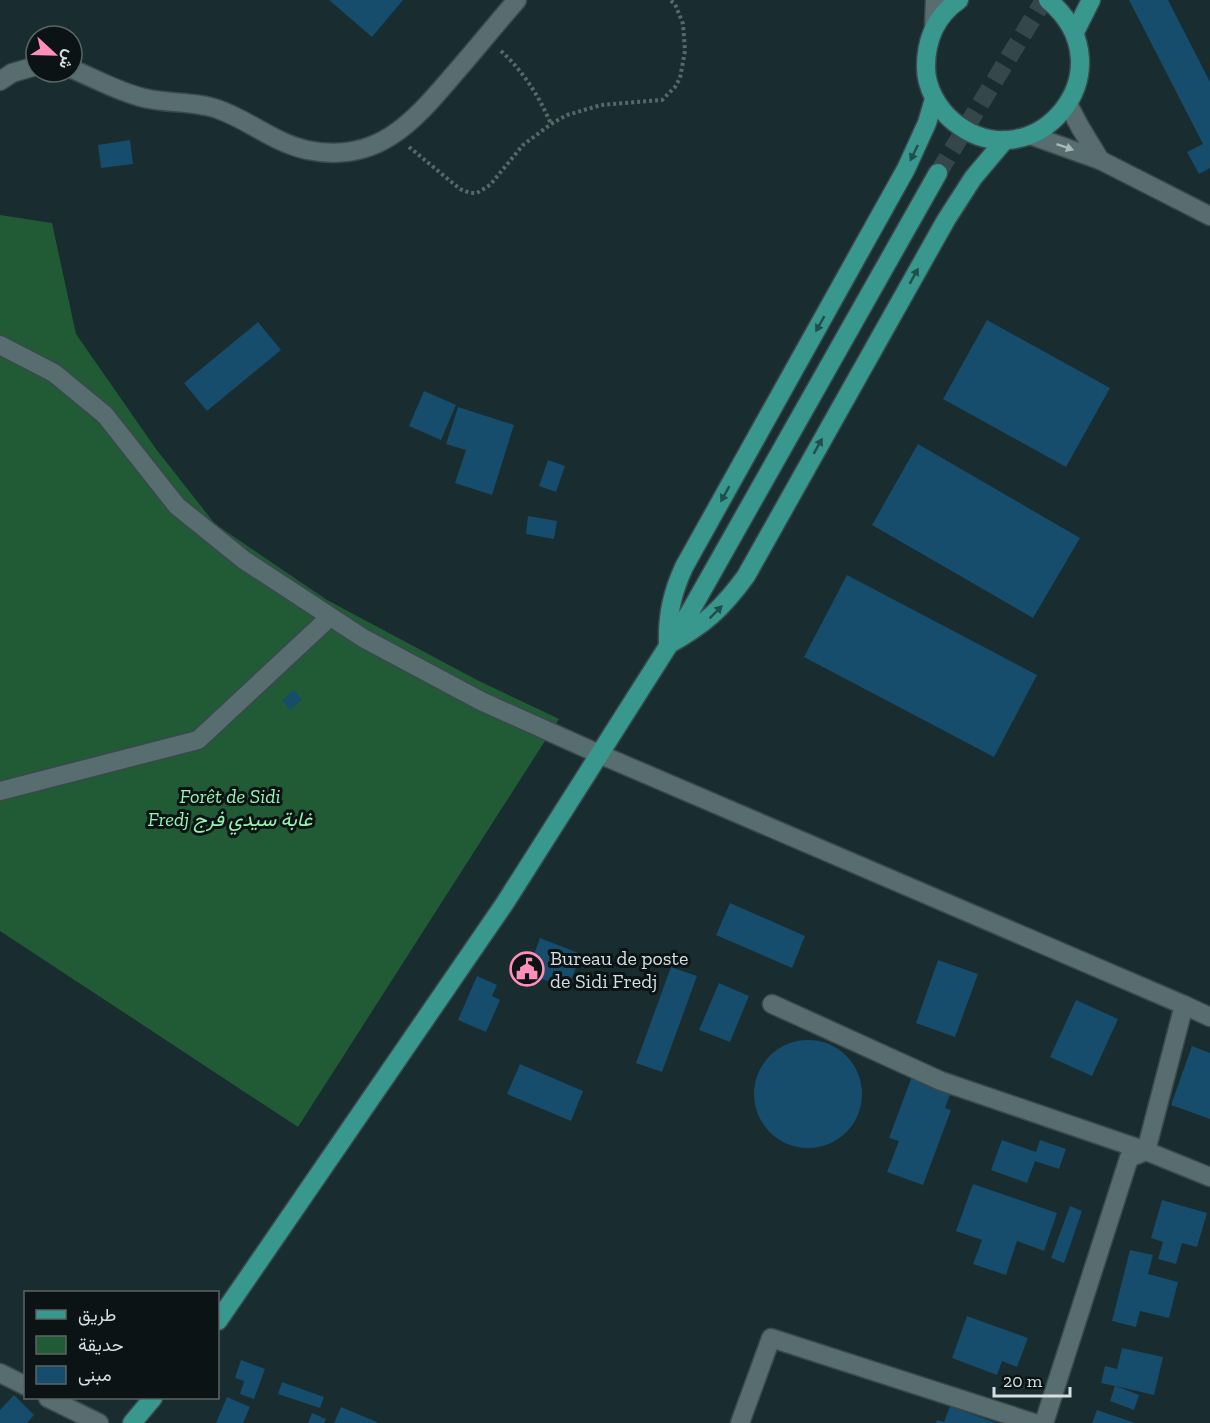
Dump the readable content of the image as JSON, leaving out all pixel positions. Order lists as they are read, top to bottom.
{
  "parks": ["Forêt de Sidi Fredj غابة سيدي فرج"],
  "places": {
    "public building": ["Bureau de poste de Sidi Fredj"]
  },
  "legend": ["طريق", "حديقة", "مبنى"],
  "scale_bar": "20 m",
  "north": "right"
}
